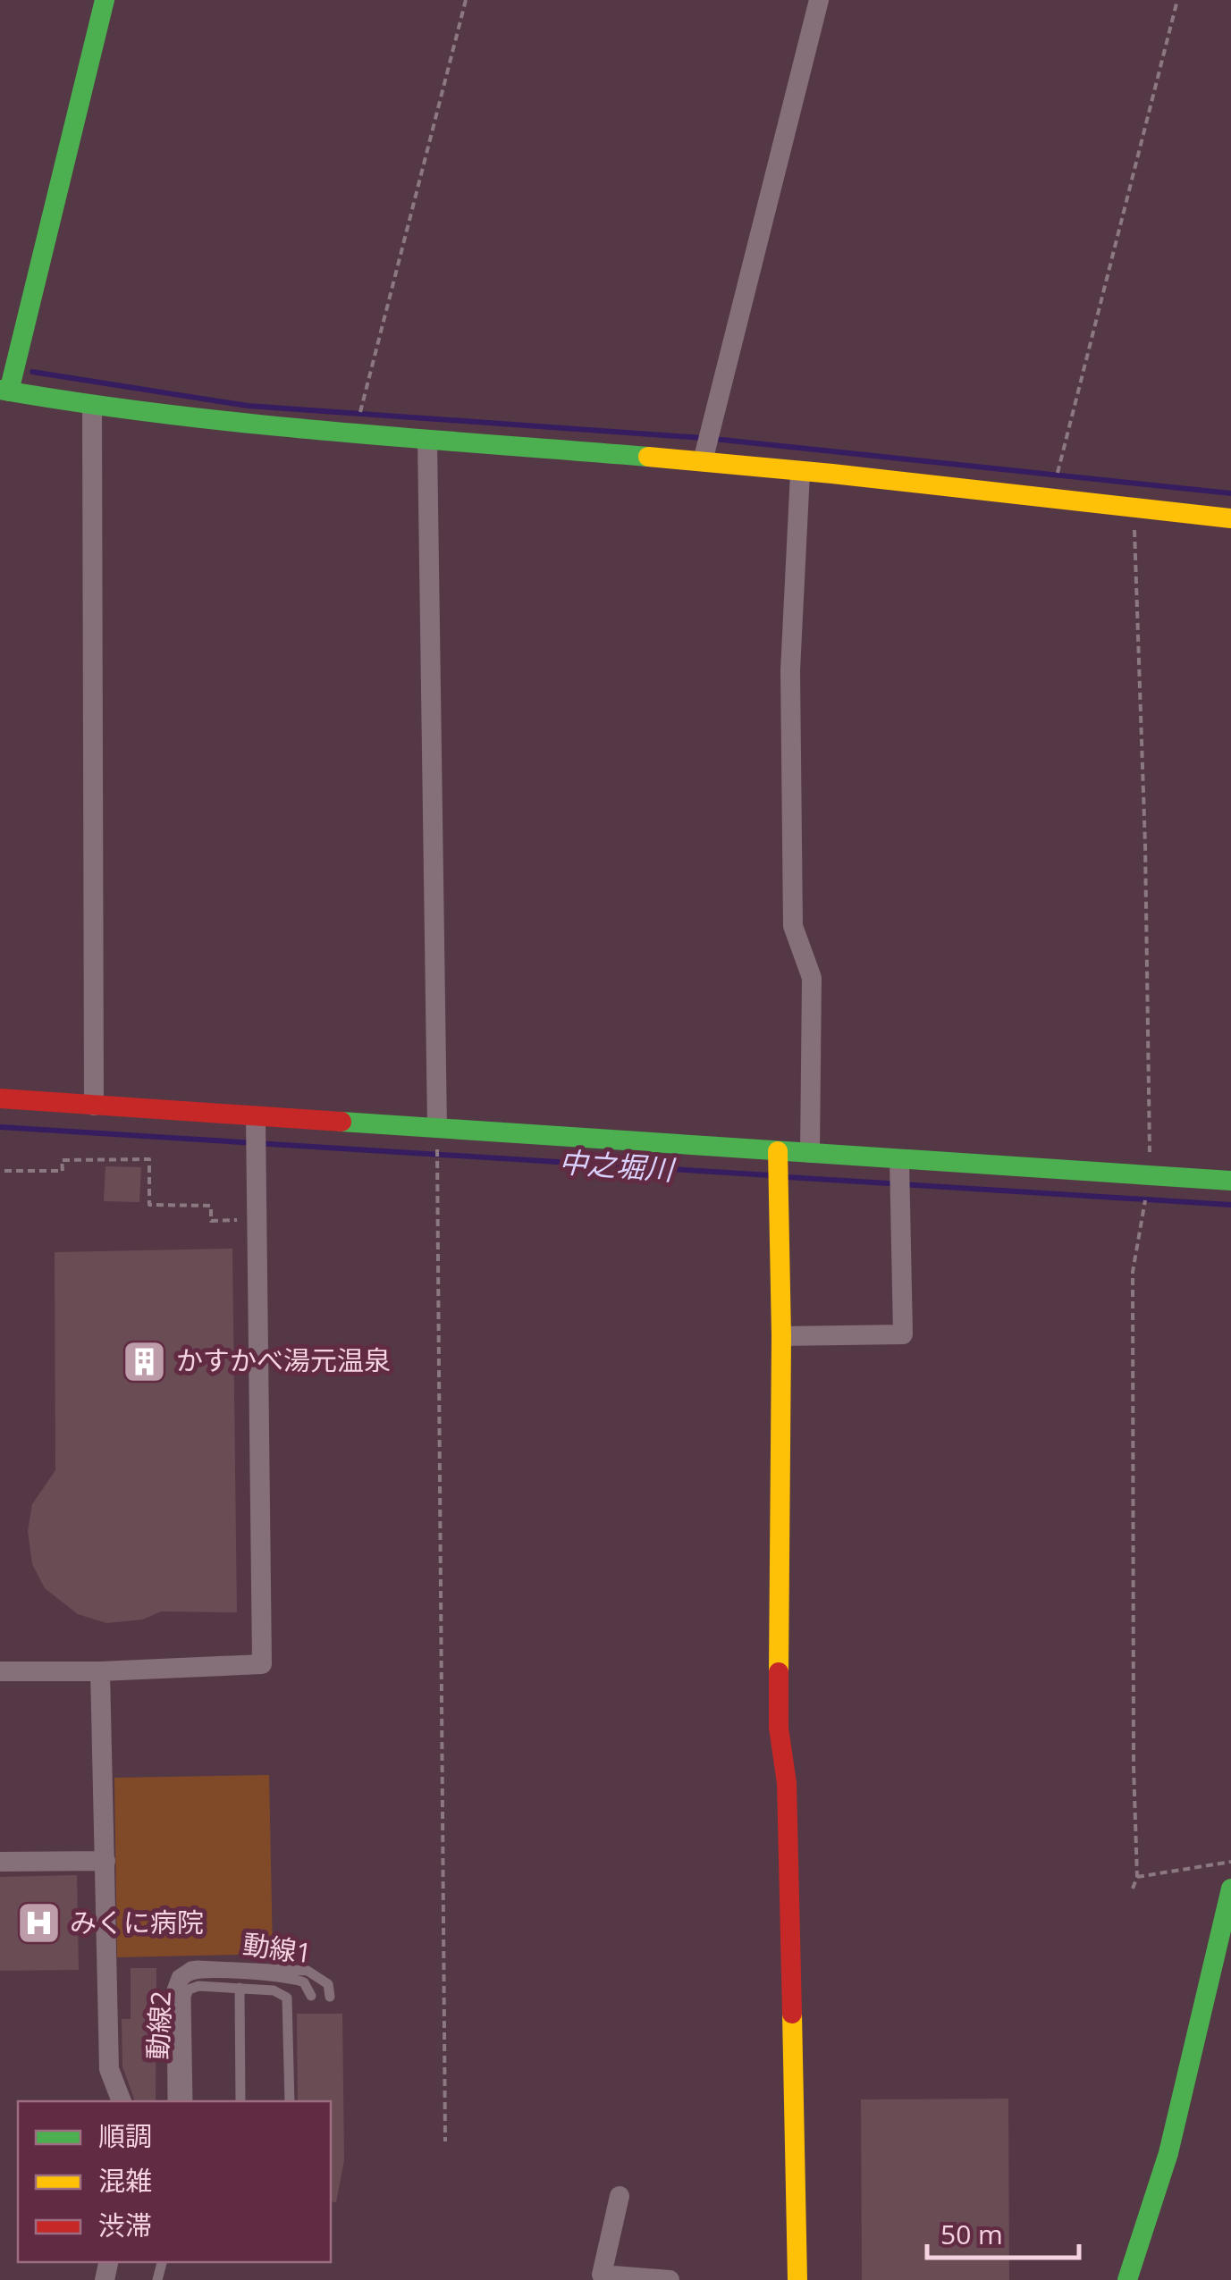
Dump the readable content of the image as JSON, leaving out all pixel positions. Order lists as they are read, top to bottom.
{
  "streets": {
    "lane": ["動線1", "動線2"]
  },
  "water": ["中之堀川"],
  "places": {
    "building": ["かすかべ湯元温泉"],
    "hospital": ["みくに病院"]
  },
  "legend": ["順調", "混雑", "渋滞"],
  "scale_bar": "50 m"
}
